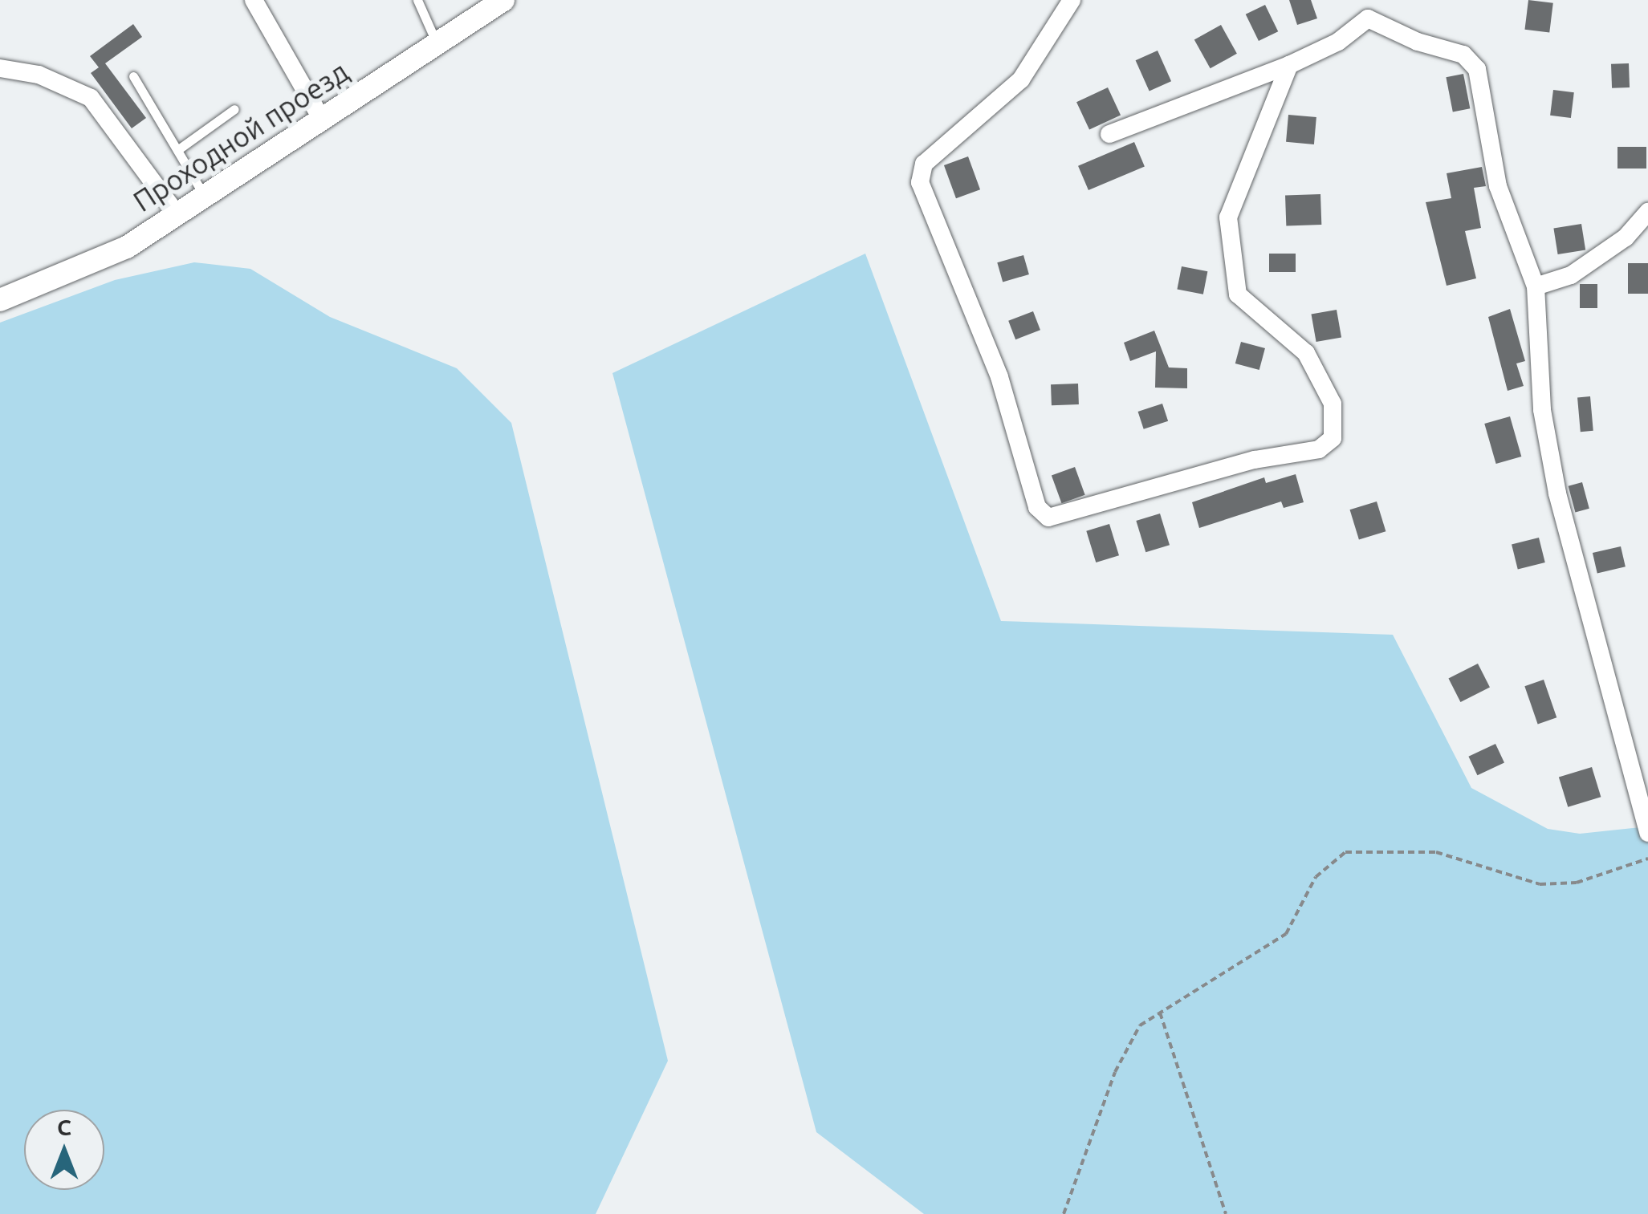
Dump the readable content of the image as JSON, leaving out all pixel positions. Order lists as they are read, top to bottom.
{
  "streets": {
    "street": ["Проходной проезд"]
  },
  "north": "top"
}
